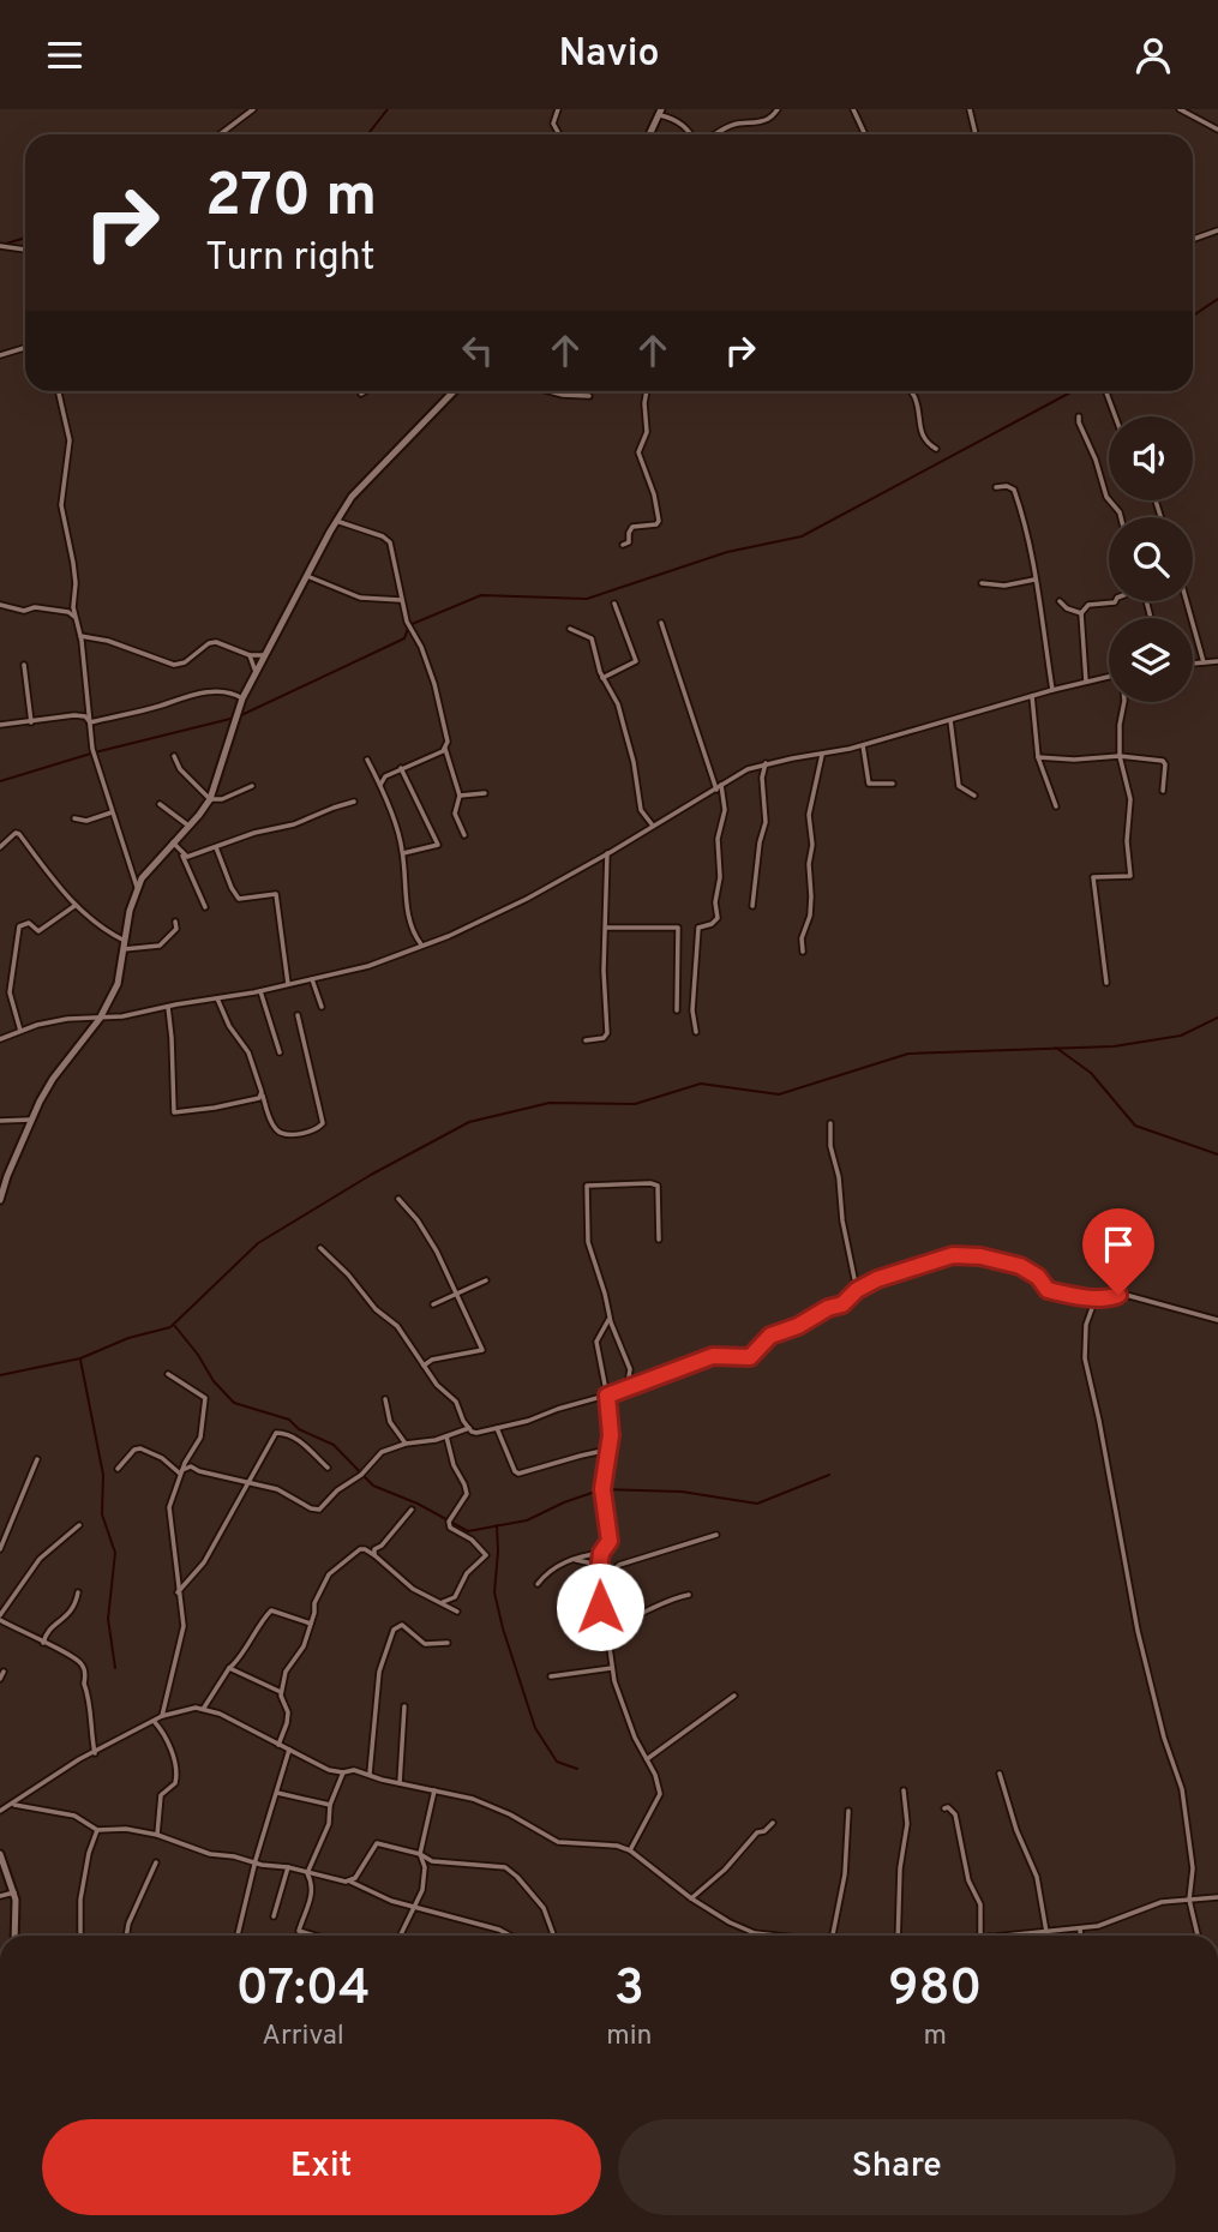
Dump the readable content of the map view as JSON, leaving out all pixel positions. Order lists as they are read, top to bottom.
{
  "page": {
    "header": "Navio",
    "turn": ["270 m", "Turn right"],
    "eta": [
      "07:04",
      "Arrival",
      "3",
      "min",
      "980",
      "m"
    ],
    "buttons": ["Exit", "Share"]
  }
}
